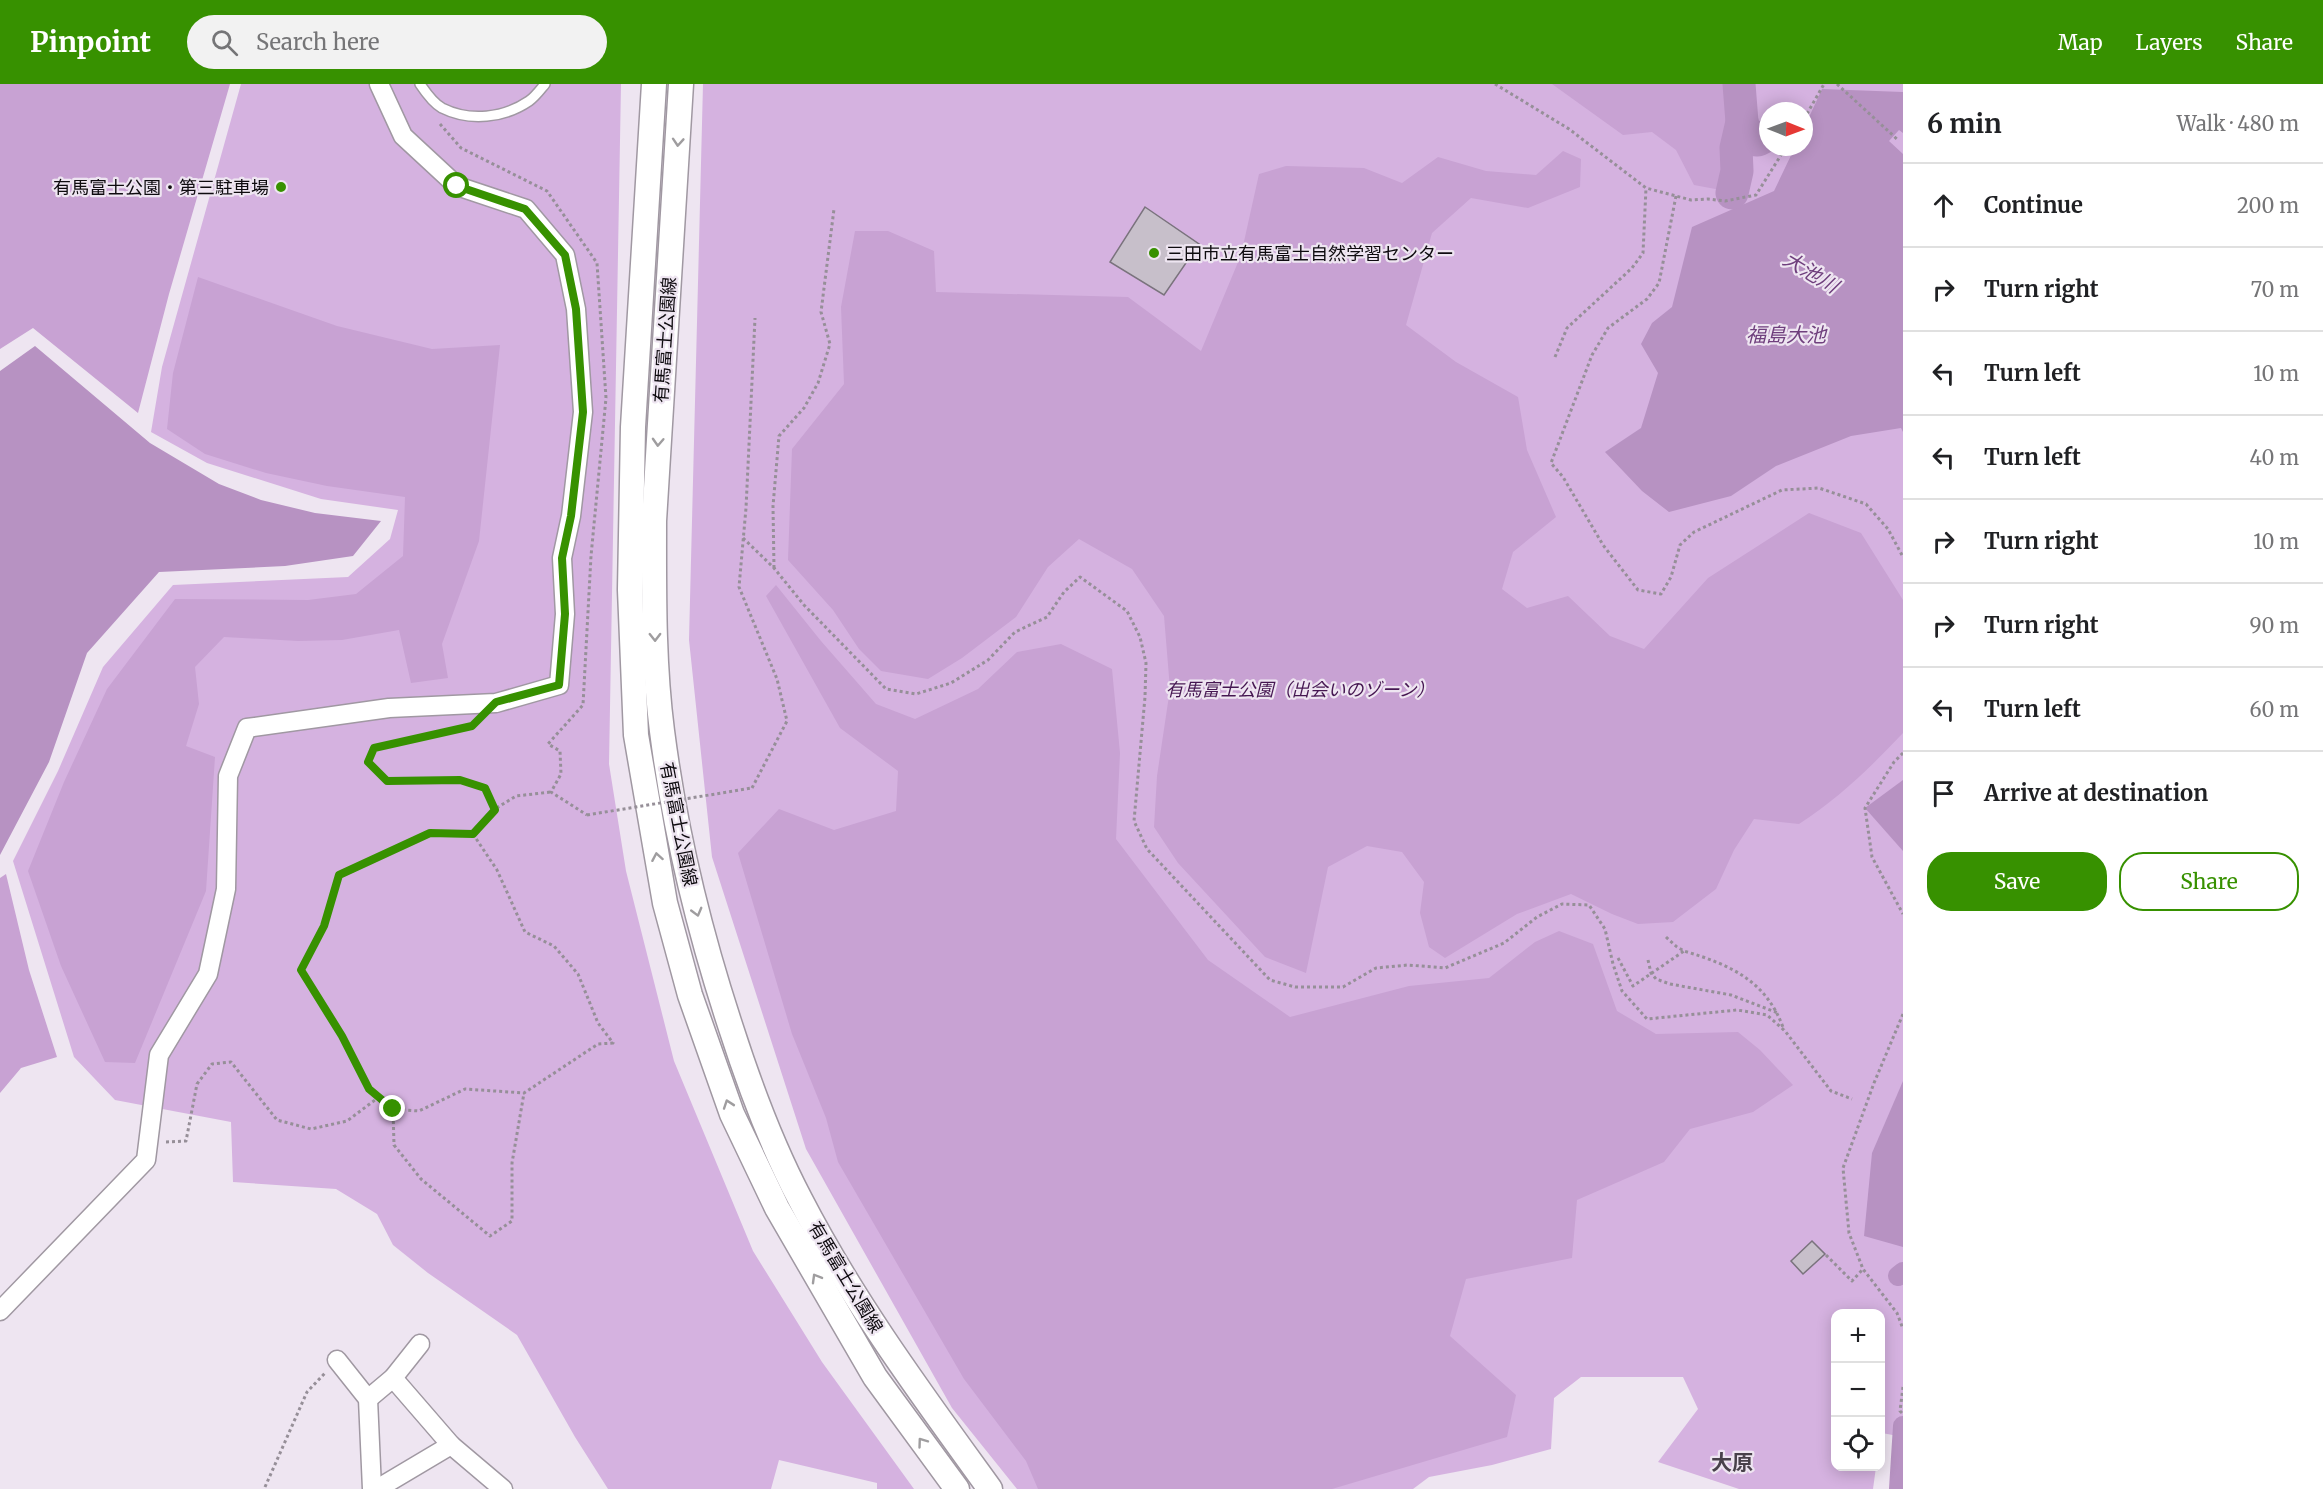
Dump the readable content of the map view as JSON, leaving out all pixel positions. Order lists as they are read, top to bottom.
{
  "streets": {
    "main road": ["有馬富士公園線"]
  },
  "districts": ["大原"],
  "water": ["大池川", "福島大池"],
  "parks": ["有馬富士公園（出会いのゾーン）"],
  "places": ["有馬富士公園・第三駐車場", "三田市立有馬富士自然学習センター"],
  "north": "right",
  "page": {
    "header": "Pinpoint",
    "search": "Search here",
    "nav": ["Map", "Layers", "Share"],
    "heading": ["6 min", "Walk · 480 m"],
    "list": [
      ["Continue", "200 m"],
      ["Turn right", "70 m"],
      ["Turn left", "10 m"],
      ["Turn left", "40 m"],
      ["Turn right", "10 m"],
      ["Turn right", "90 m"],
      ["Turn left", "60 m"],
      "Arrive at destination"
    ],
    "buttons": ["Save", "Share"],
    "map_buttons": ["+", "−"]
  }
}
